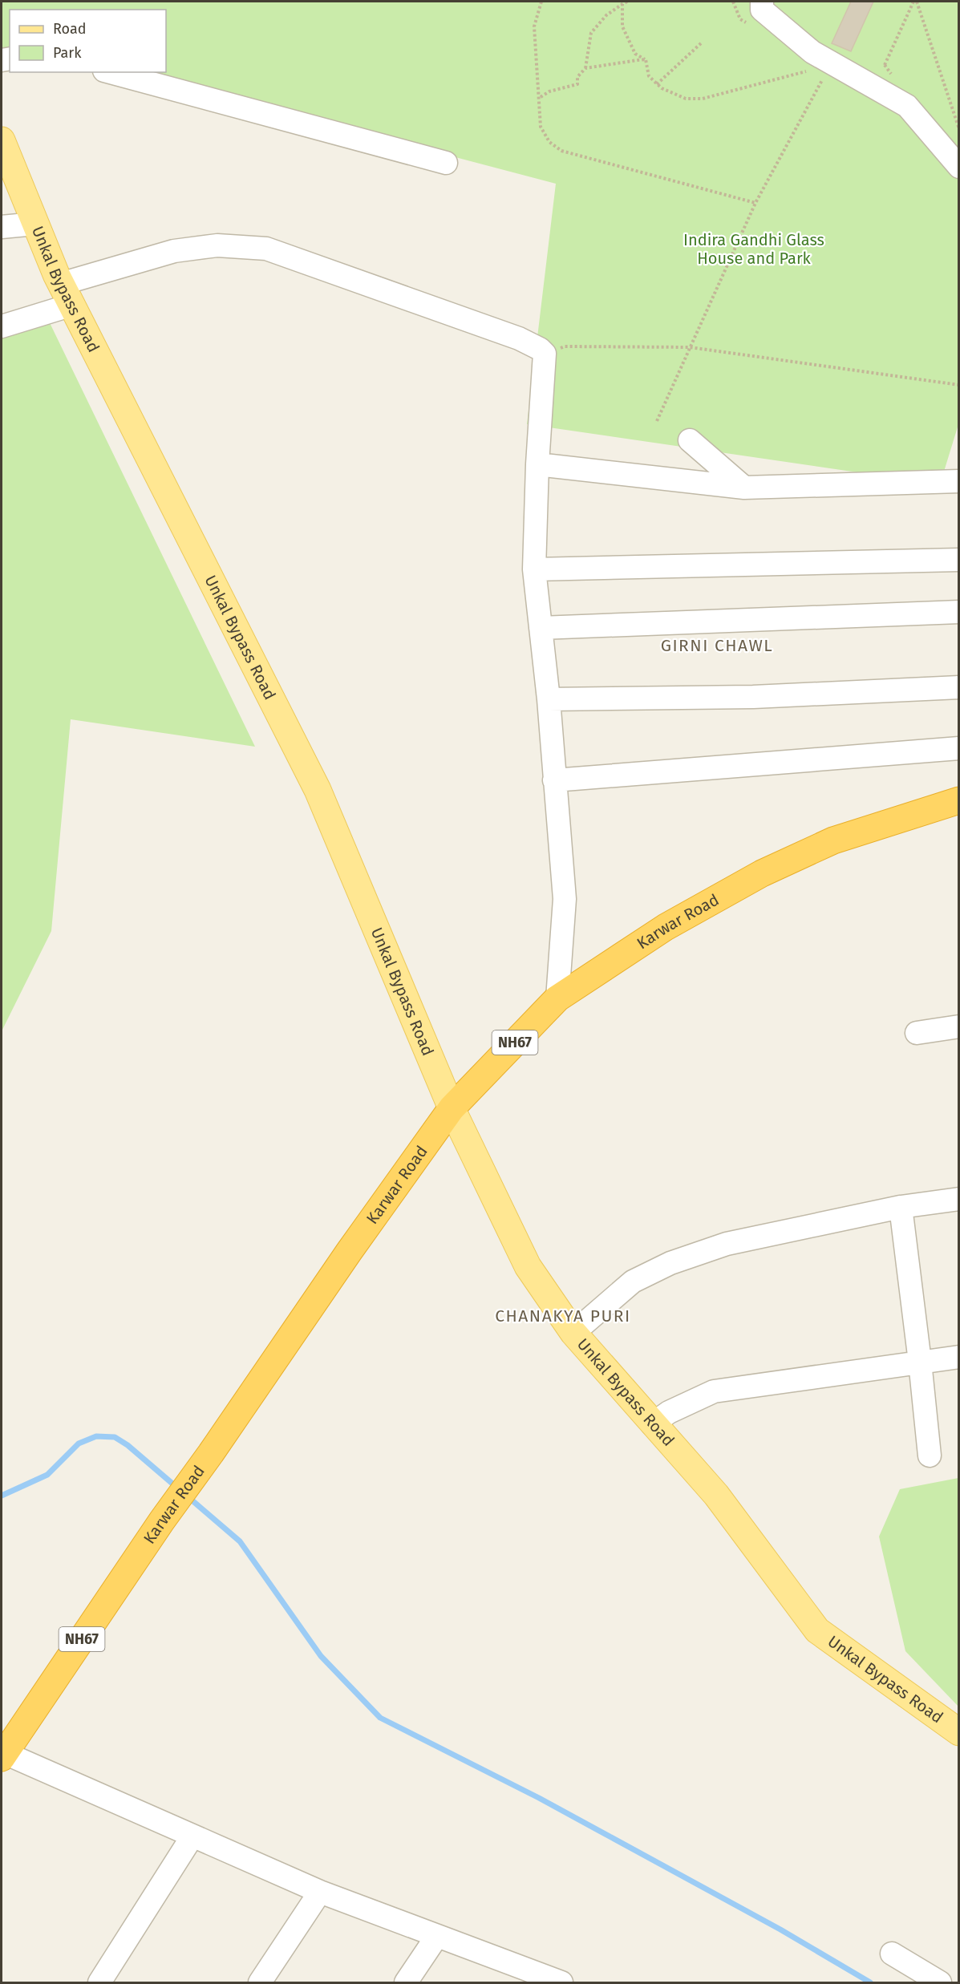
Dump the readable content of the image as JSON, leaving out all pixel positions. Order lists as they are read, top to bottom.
{
  "streets": {
    "highway": ["Karwar Road", "NH67"],
    "main road": ["Unkal Bypass Road"]
  },
  "crossings": [
    ["Unkal Bypass Road", "Karwar Road"]
  ],
  "districts": ["GIRNI CHAWL", "CHANAKYA PURI"],
  "parks": ["Indira Gandhi Glass House and Park"],
  "legend": ["Road", "Park"]
}
